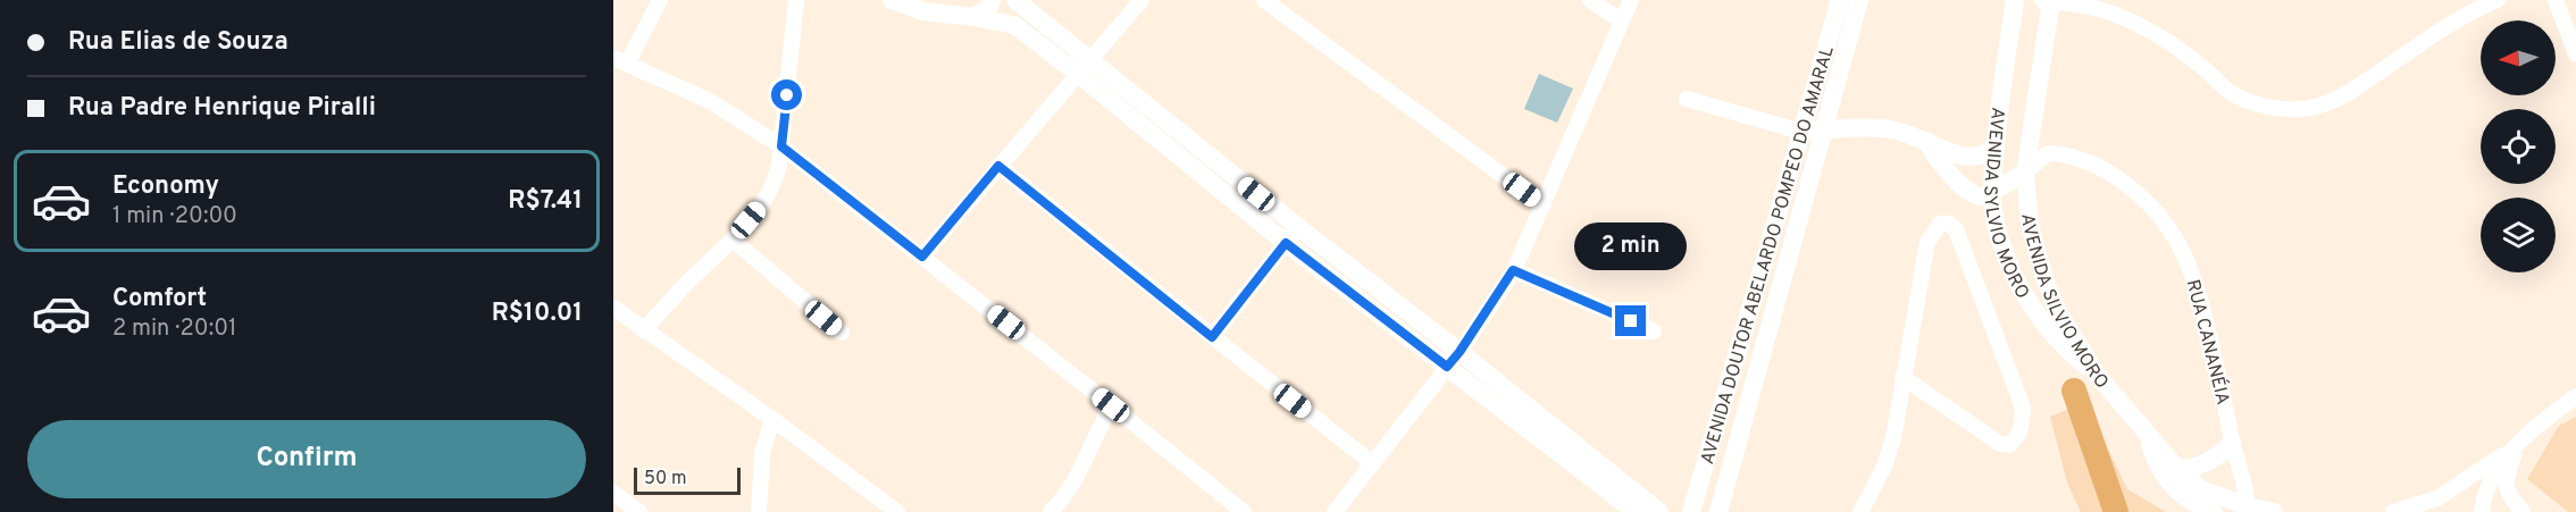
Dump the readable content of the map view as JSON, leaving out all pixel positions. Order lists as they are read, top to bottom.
{
  "streets": {
    "main road": ["AVENIDA SYLVIO MORO", "AVENIDA DOUTOR ABELARDO POMPEO DO AMARAL", "AVENIDA SILVIO MORO"],
    "street": ["RUA CANANÉIA"]
  },
  "crossings": [
    ["AVENIDA SYLVIO MORO", "AVENIDA SILVIO MORO"],
    ["AVENIDA SILVIO MORO", "RUA CANANÉIA"]
  ],
  "scale_bar": "50 m",
  "north": "left",
  "page": {
    "banner": ["Rua Elias de Souza", "Rua Padre Henrique Piralli"],
    "list": [
      {
        "name": "Economy",
        "note": "1 min · 20:00",
        "value": "R$7.41"
      },
      {
        "name": "Comfort",
        "note": "2 min · 20:01",
        "value": "R$10.01"
      }
    ],
    "bubble": "2 min",
    "buttons": "Confirm",
    "scale": "50 m"
  }
}
